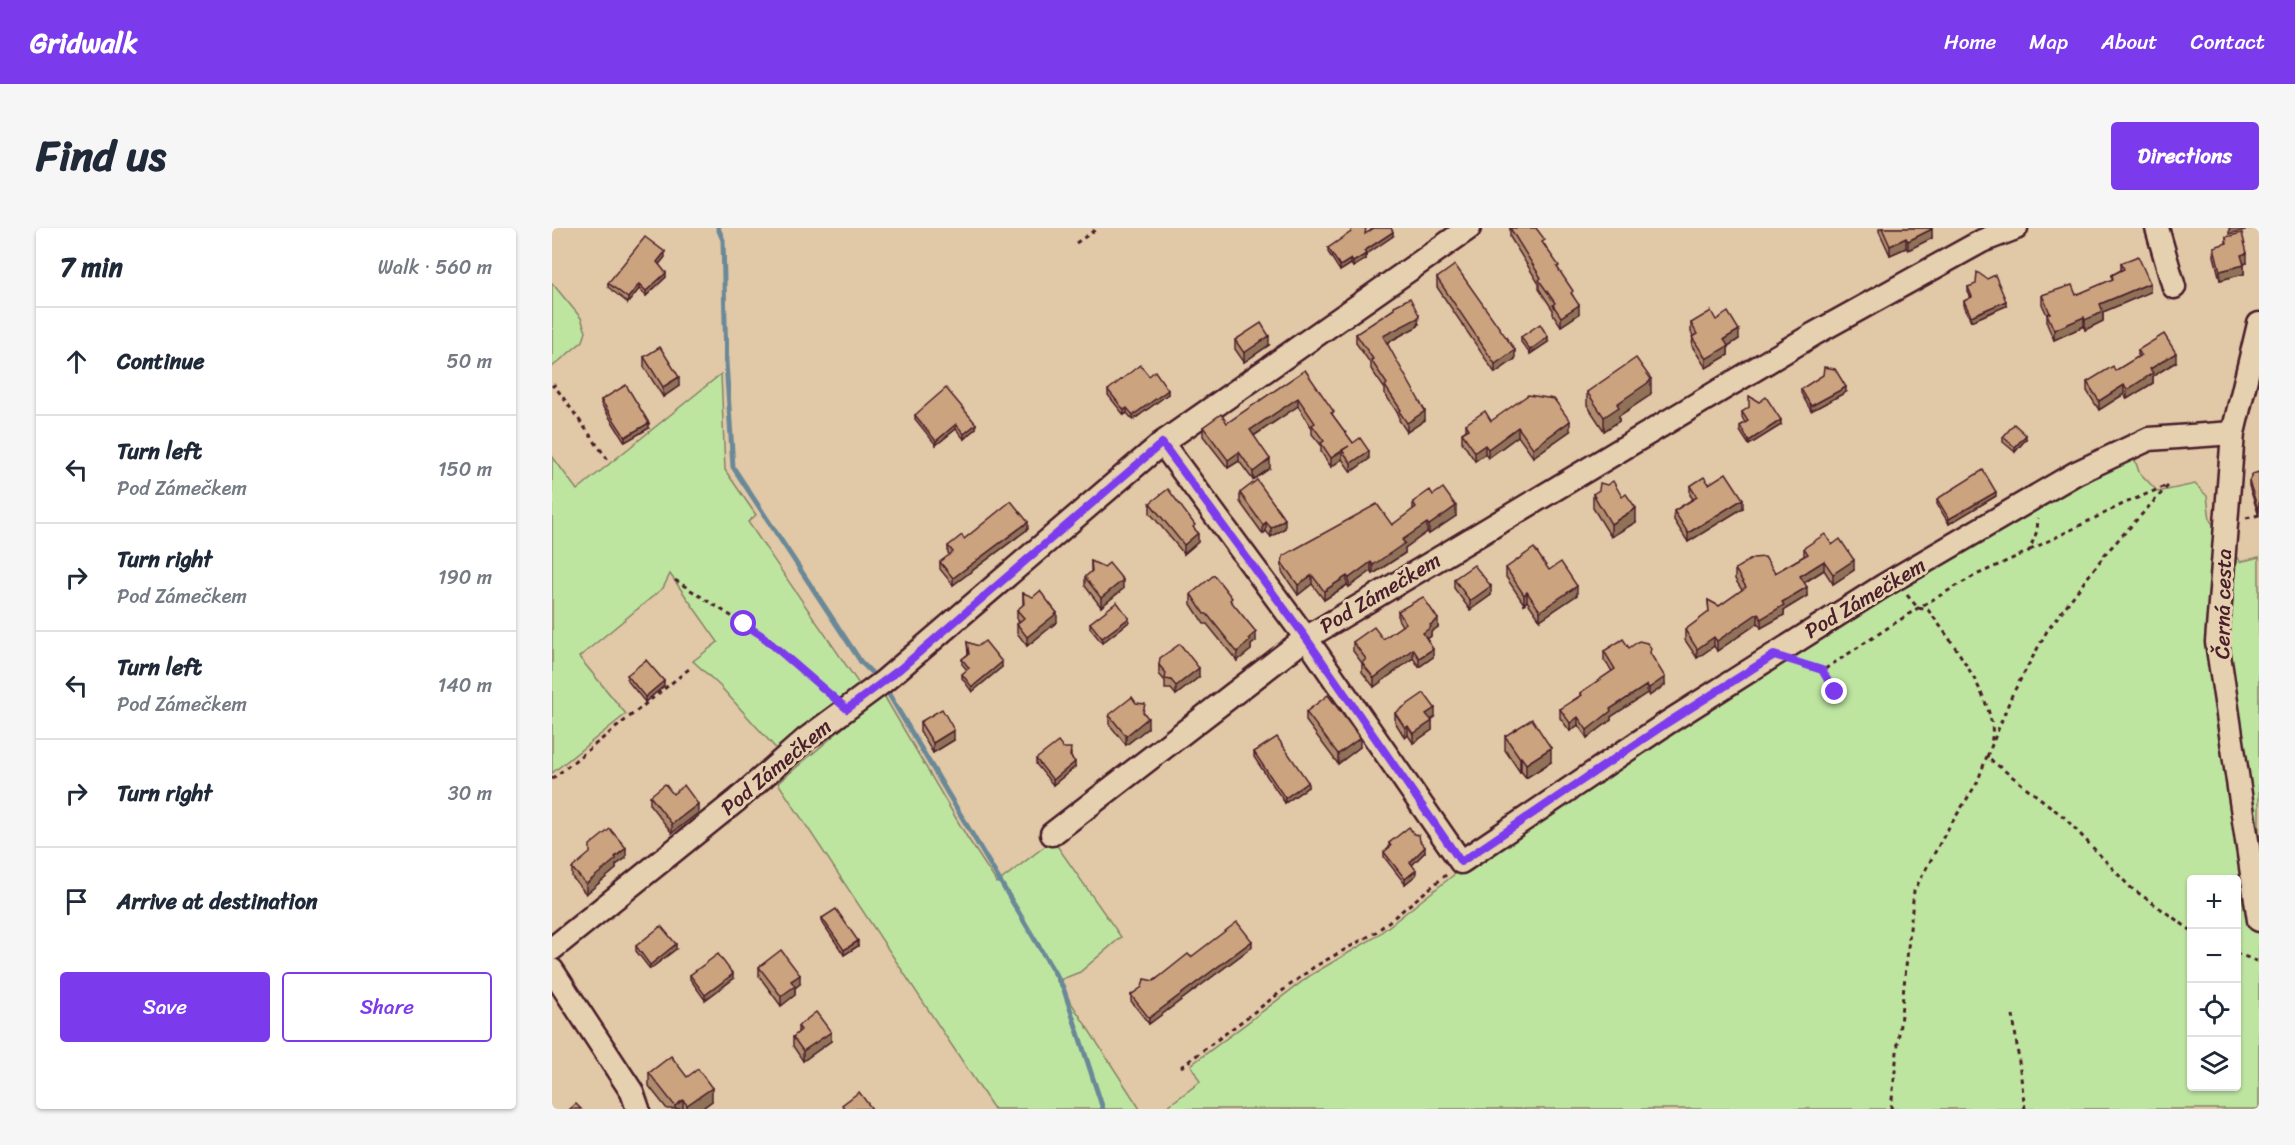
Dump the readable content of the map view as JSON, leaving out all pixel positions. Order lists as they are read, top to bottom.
{
  "streets": {
    "street": ["Pod Zámečkem", "Černá cesta"]
  },
  "crossings": [
    ["Pod Zámečkem", "Černá cesta"]
  ],
  "page": {
    "header": "Gridwalk",
    "nav": [
      "Home",
      "Map",
      "About",
      "Contact"
    ],
    "title": "Find us",
    "buttons": [
      "Directions",
      ["Save", "Share"]
    ],
    "heading": ["7 min", "Walk · 560 m"],
    "list": [
      ["Continue", "50 m"],
      ["Turn left", "Pod Zámečkem", "150 m"],
      ["Turn right", "Pod Zámečkem", "190 m"],
      ["Turn left", "Pod Zámečkem", "140 m"],
      ["Turn right", "30 m"],
      "Arrive at destination"
    ],
    "map_buttons": ["+", "−"]
  }
}
